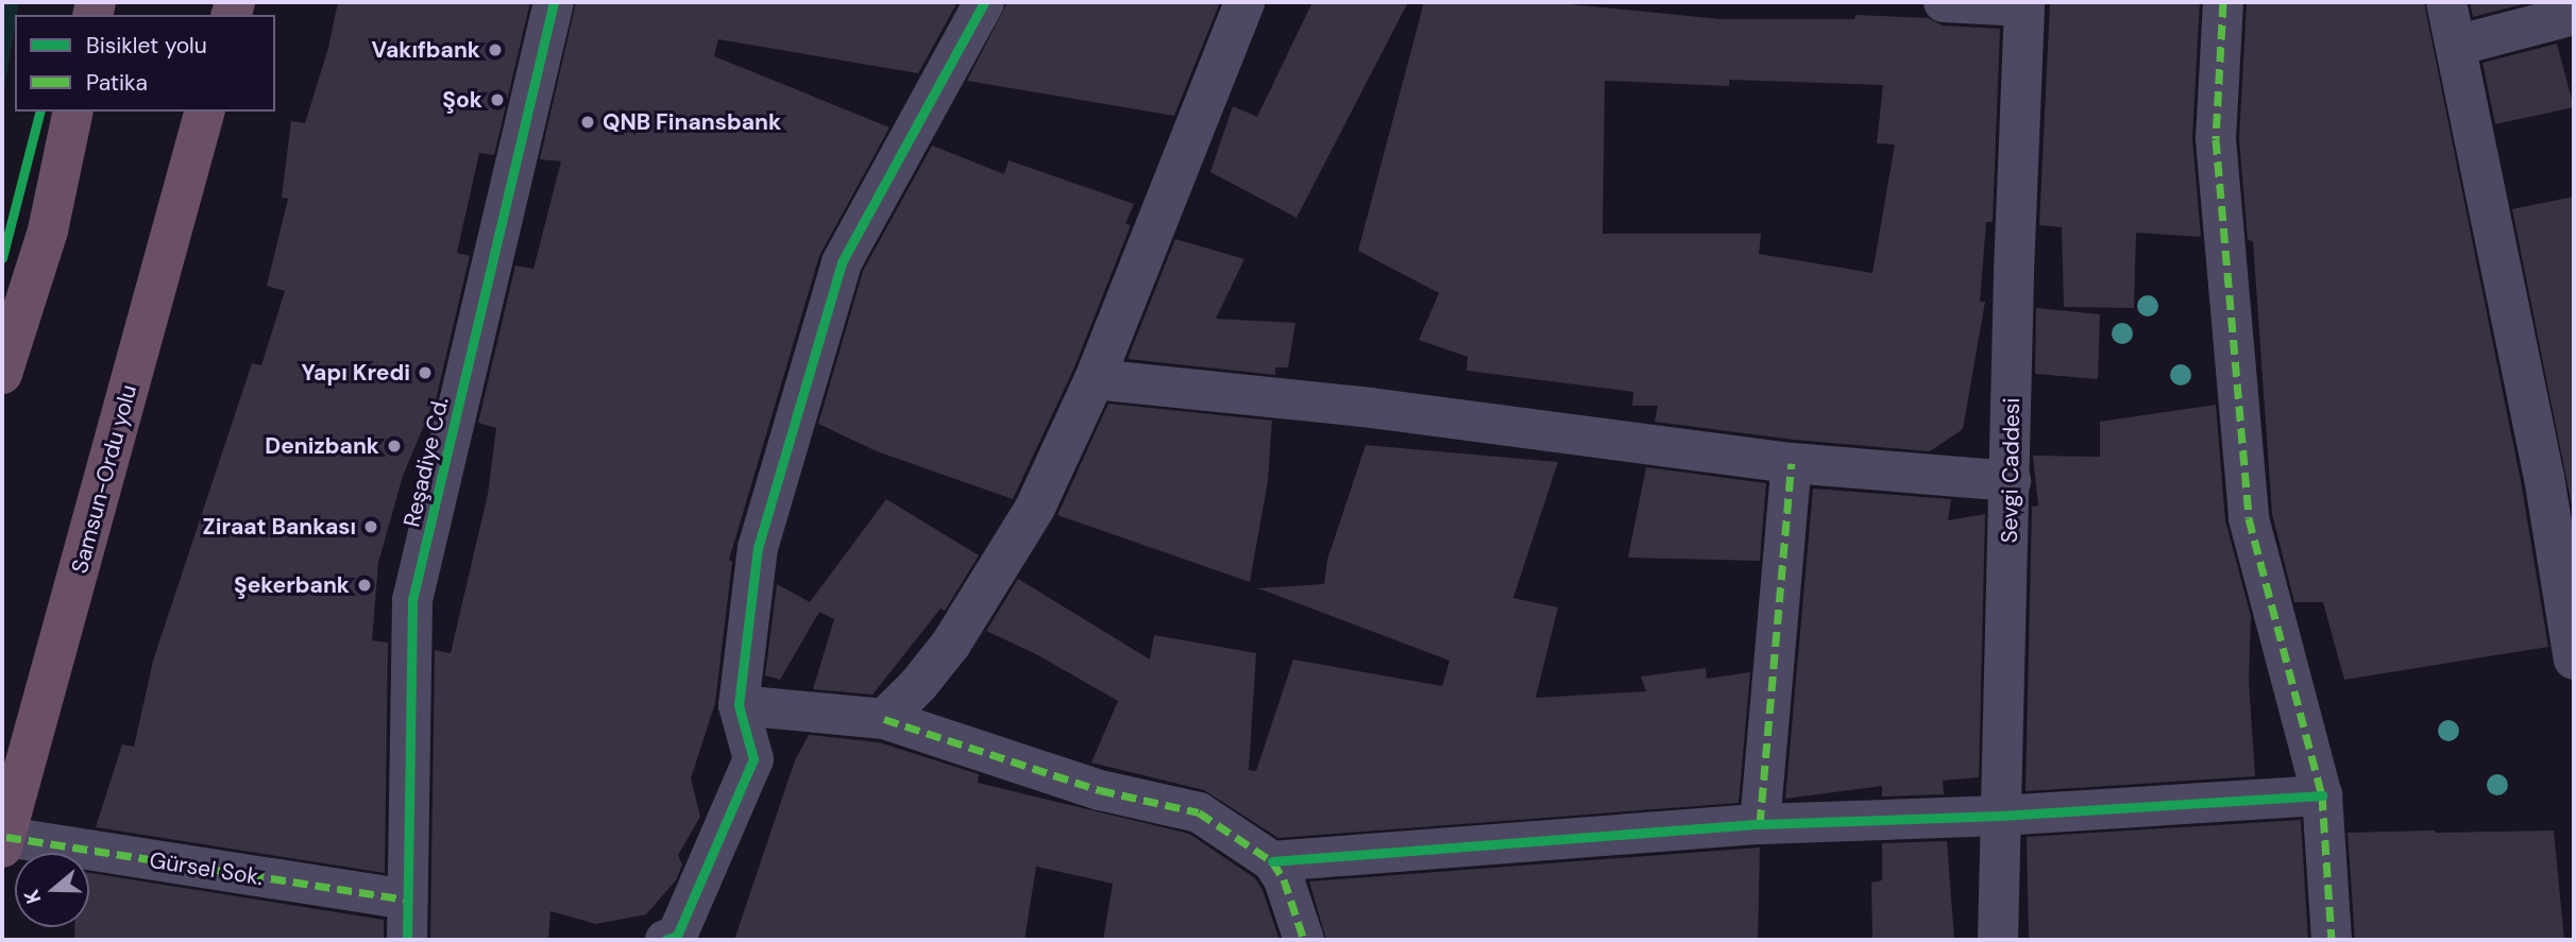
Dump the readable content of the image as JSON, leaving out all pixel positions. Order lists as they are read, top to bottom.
{
  "streets": {
    "highway": ["Samsun-Ordu yolu"],
    "street": ["Reşadiye Cd.", "Sevgi Caddesi", "Gürsel Sok."]
  },
  "crossings": [
    ["Reşadiye Cd.", "Gürsel Sok."],
    ["Samsun-Ordu yolu", "Gürsel Sok."]
  ],
  "places": [
    "Vakıfbank",
    "Şok",
    "QNB Finansbank",
    "Yapı Kredi",
    "Denizbank",
    "Ziraat Bankası",
    "Şekerbank"
  ],
  "legend": ["Bisiklet yolu", "Patika"],
  "north": "left"
}
